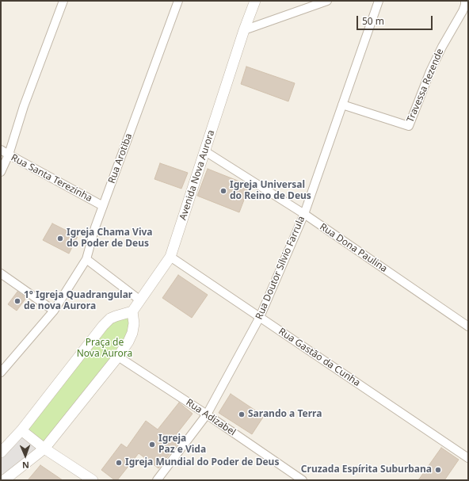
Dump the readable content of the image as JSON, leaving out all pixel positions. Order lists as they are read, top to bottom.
{
  "streets": {
    "street": [
      "Travessa Rezende",
      "Rua Arotiba",
      "Avenida Nova Aurora",
      "Rua Santa Terezinha",
      "Rua Dona Paulina",
      "Rua Doutor Sílvio Farrula",
      "Rua Gastão da Cunha",
      "Rua Adizabel"
    ]
  },
  "crossings": [
    ["Travessa Rezende", "Rua Doutor Sílvio Farrula"],
    ["Rua Arotiba", "Rua Santa Terezinha"],
    ["Avenida Nova Aurora", "Rua Dona Paulina"],
    ["Avenida Nova Aurora", "Rua Gastão da Cunha"],
    ["Rua Dona Paulina", "Rua Doutor Sílvio Farrula"],
    ["Rua Doutor Sílvio Farrula", "Rua Gastão da Cunha"],
    ["Rua Doutor Sílvio Farrula", "Rua Adizabel"]
  ],
  "parks": ["Praça de Nova Aurora"],
  "places": [
    "Igreja Universal do Reino de Deus",
    "Igreja Chama Viva do Poder de Deus",
    "1° Igreja Quadrangular de nova Aurora",
    "Sarando a Terra",
    "Igreja Paz e Vida",
    "Igreja Mundial do Poder de Deus",
    "Cruzada Espírita Suburbana"
  ],
  "scale_bar": "50 m",
  "north": "bottom"
}
